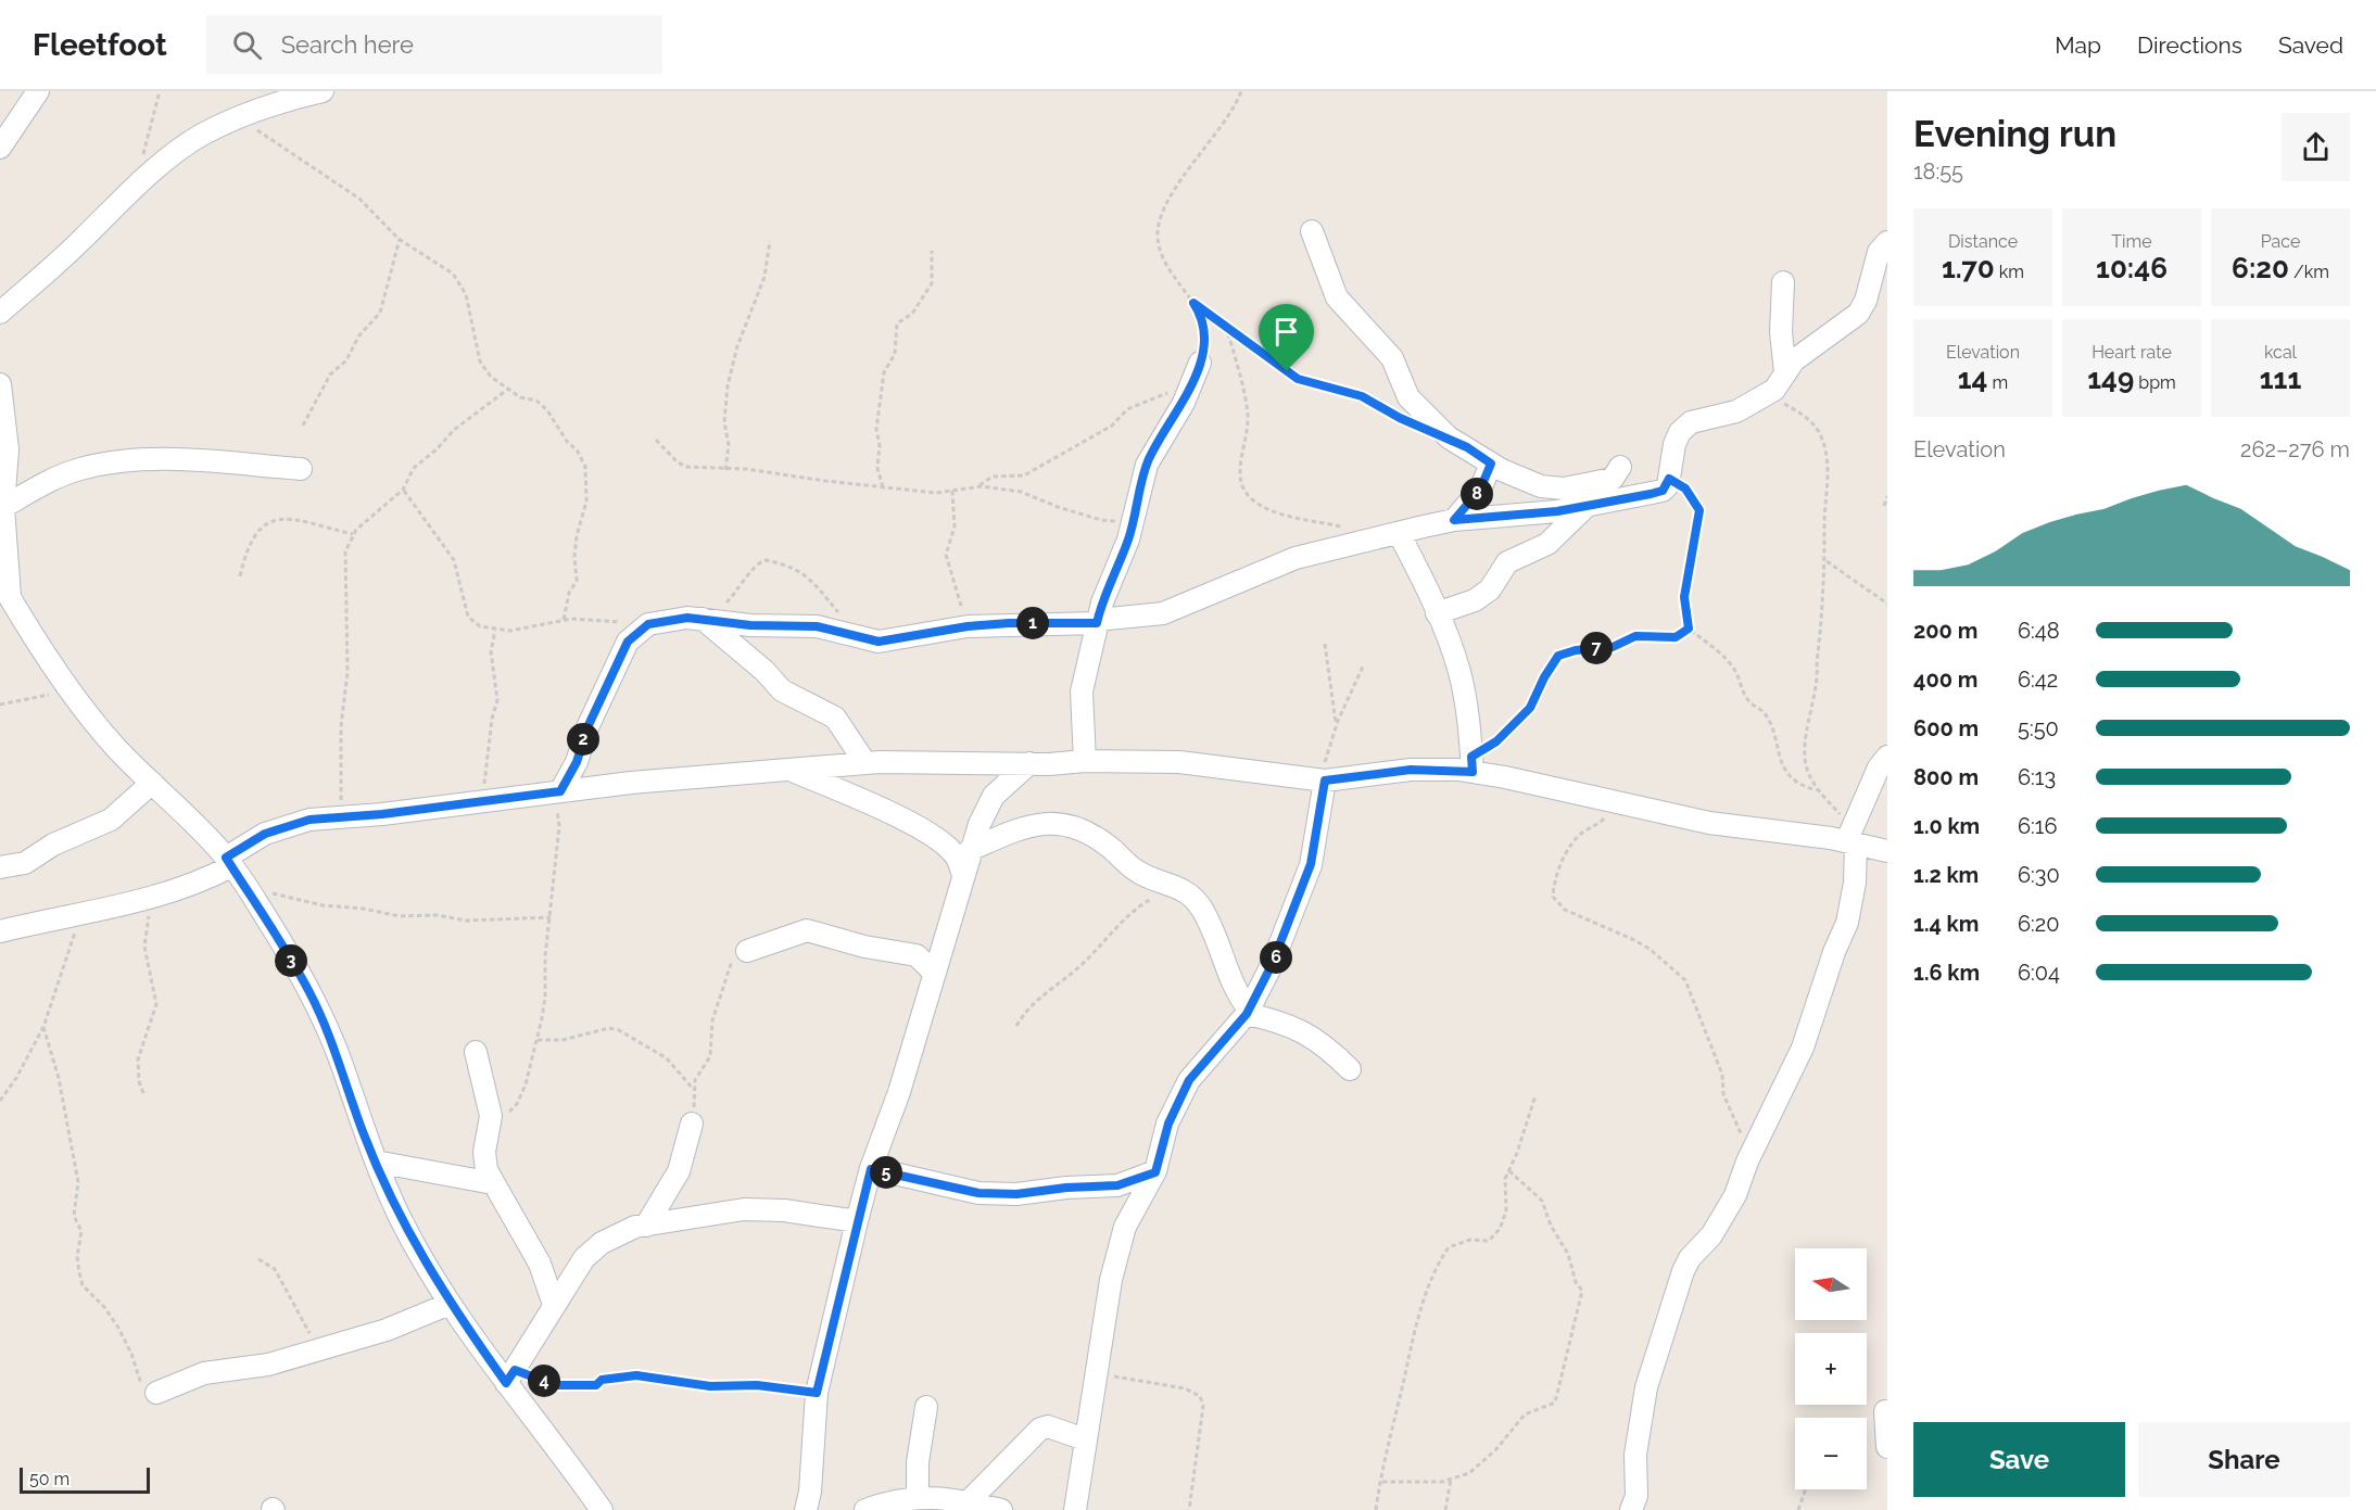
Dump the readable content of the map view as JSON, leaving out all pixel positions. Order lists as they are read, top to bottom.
{
  "scale_bar": "50 m",
  "north": "left",
  "page": {
    "header": "Fleetfoot",
    "search": "Search here",
    "nav": ["Map", "Directions", "Saved"],
    "heading": ["Evening run", "18:55"],
    "stats": [
      ["Distance", "1.70 km"],
      ["Time", "10:46"],
      ["Pace", "6:20 /km"],
      ["Elevation", "14 m"],
      ["Heart rate", "149 bpm"],
      ["kcal", "111"]
    ],
    "chart": ["Elevation", "262–276 m"],
    "pins": [
      "8",
      "1",
      "7",
      "2",
      "6",
      "3",
      "5",
      "4"
    ],
    "list": [
      {
        "name": "200 m",
        "note": "6:48"
      },
      {
        "name": "400 m",
        "note": "6:42"
      },
      {
        "name": "600 m",
        "note": "5:50"
      },
      {
        "name": "800 m",
        "note": "6:13"
      },
      {
        "name": "1.0 km",
        "note": "6:16"
      },
      {
        "name": "1.2 km",
        "note": "6:30"
      },
      {
        "name": "1.4 km",
        "note": "6:20"
      },
      {
        "name": "1.6 km",
        "note": "6:04"
      }
    ],
    "map_buttons": ["+", "−"],
    "buttons": ["Save", "Share"],
    "scale": "50 m"
  }
}
